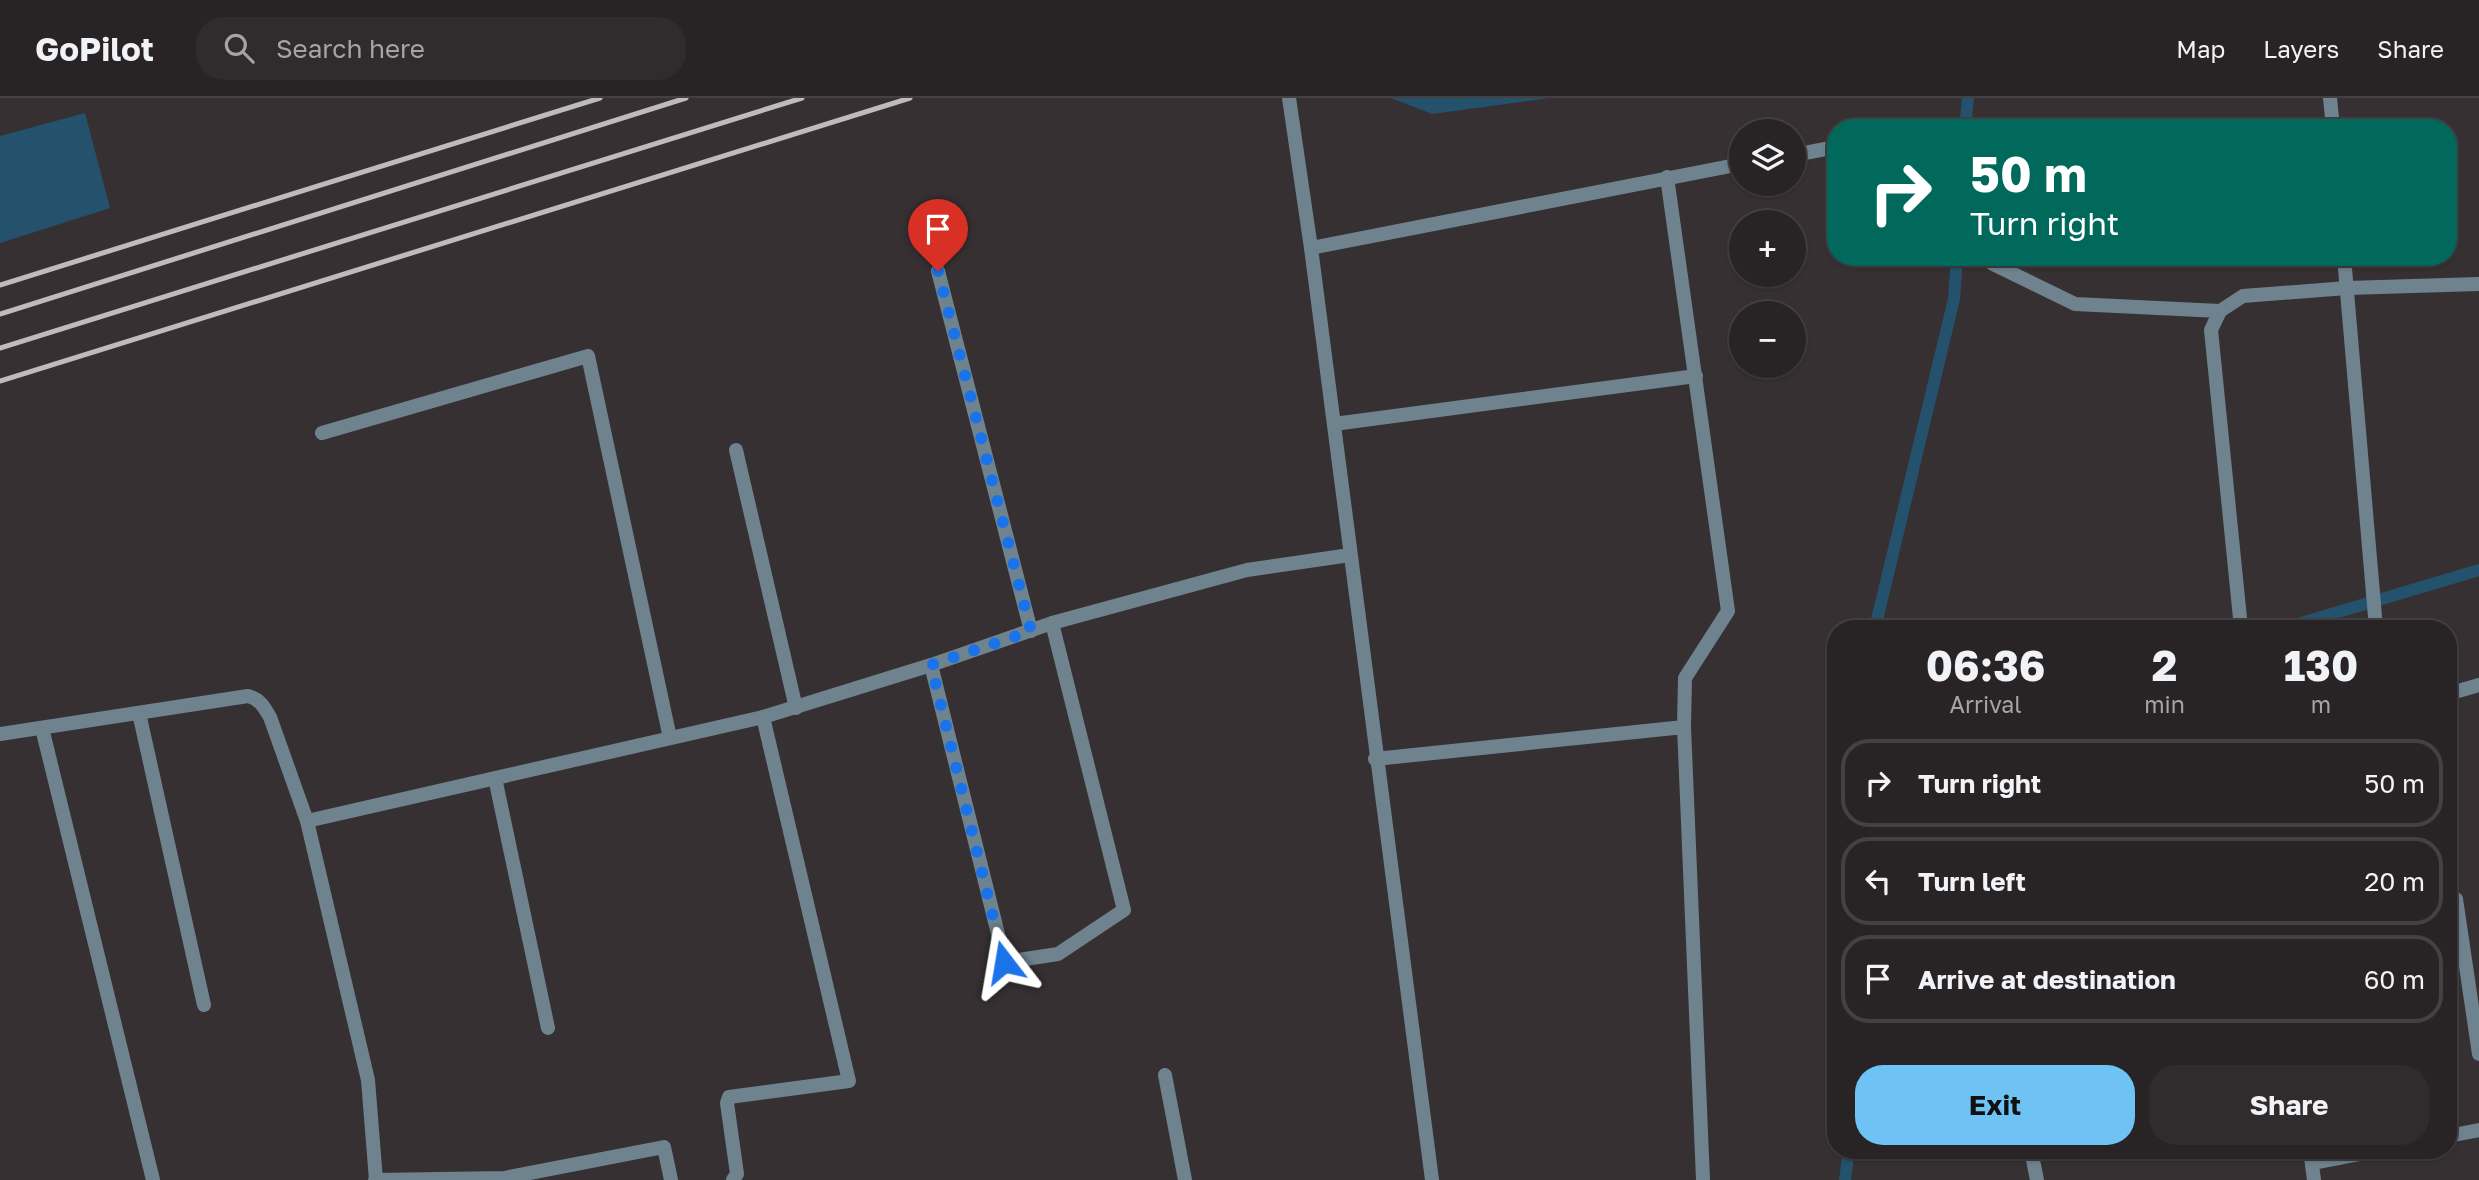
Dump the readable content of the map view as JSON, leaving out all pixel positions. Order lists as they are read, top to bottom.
{
  "page": {
    "header": "GoPilot",
    "search": "Search here",
    "nav": ["Map", "Layers", "Share"],
    "map_buttons": ["+", "−"],
    "turn": ["50 m", "Turn right"],
    "eta": [
      "06:36",
      "Arrival",
      "2",
      "min",
      "130",
      "m"
    ],
    "list": [
      {
        "name": "Turn right",
        "value": "50 m"
      },
      {
        "name": "Turn left",
        "value": "20 m"
      },
      {
        "name": "Arrive at destination",
        "value": "60 m"
      }
    ],
    "buttons": ["Exit", "Share"]
  }
}
